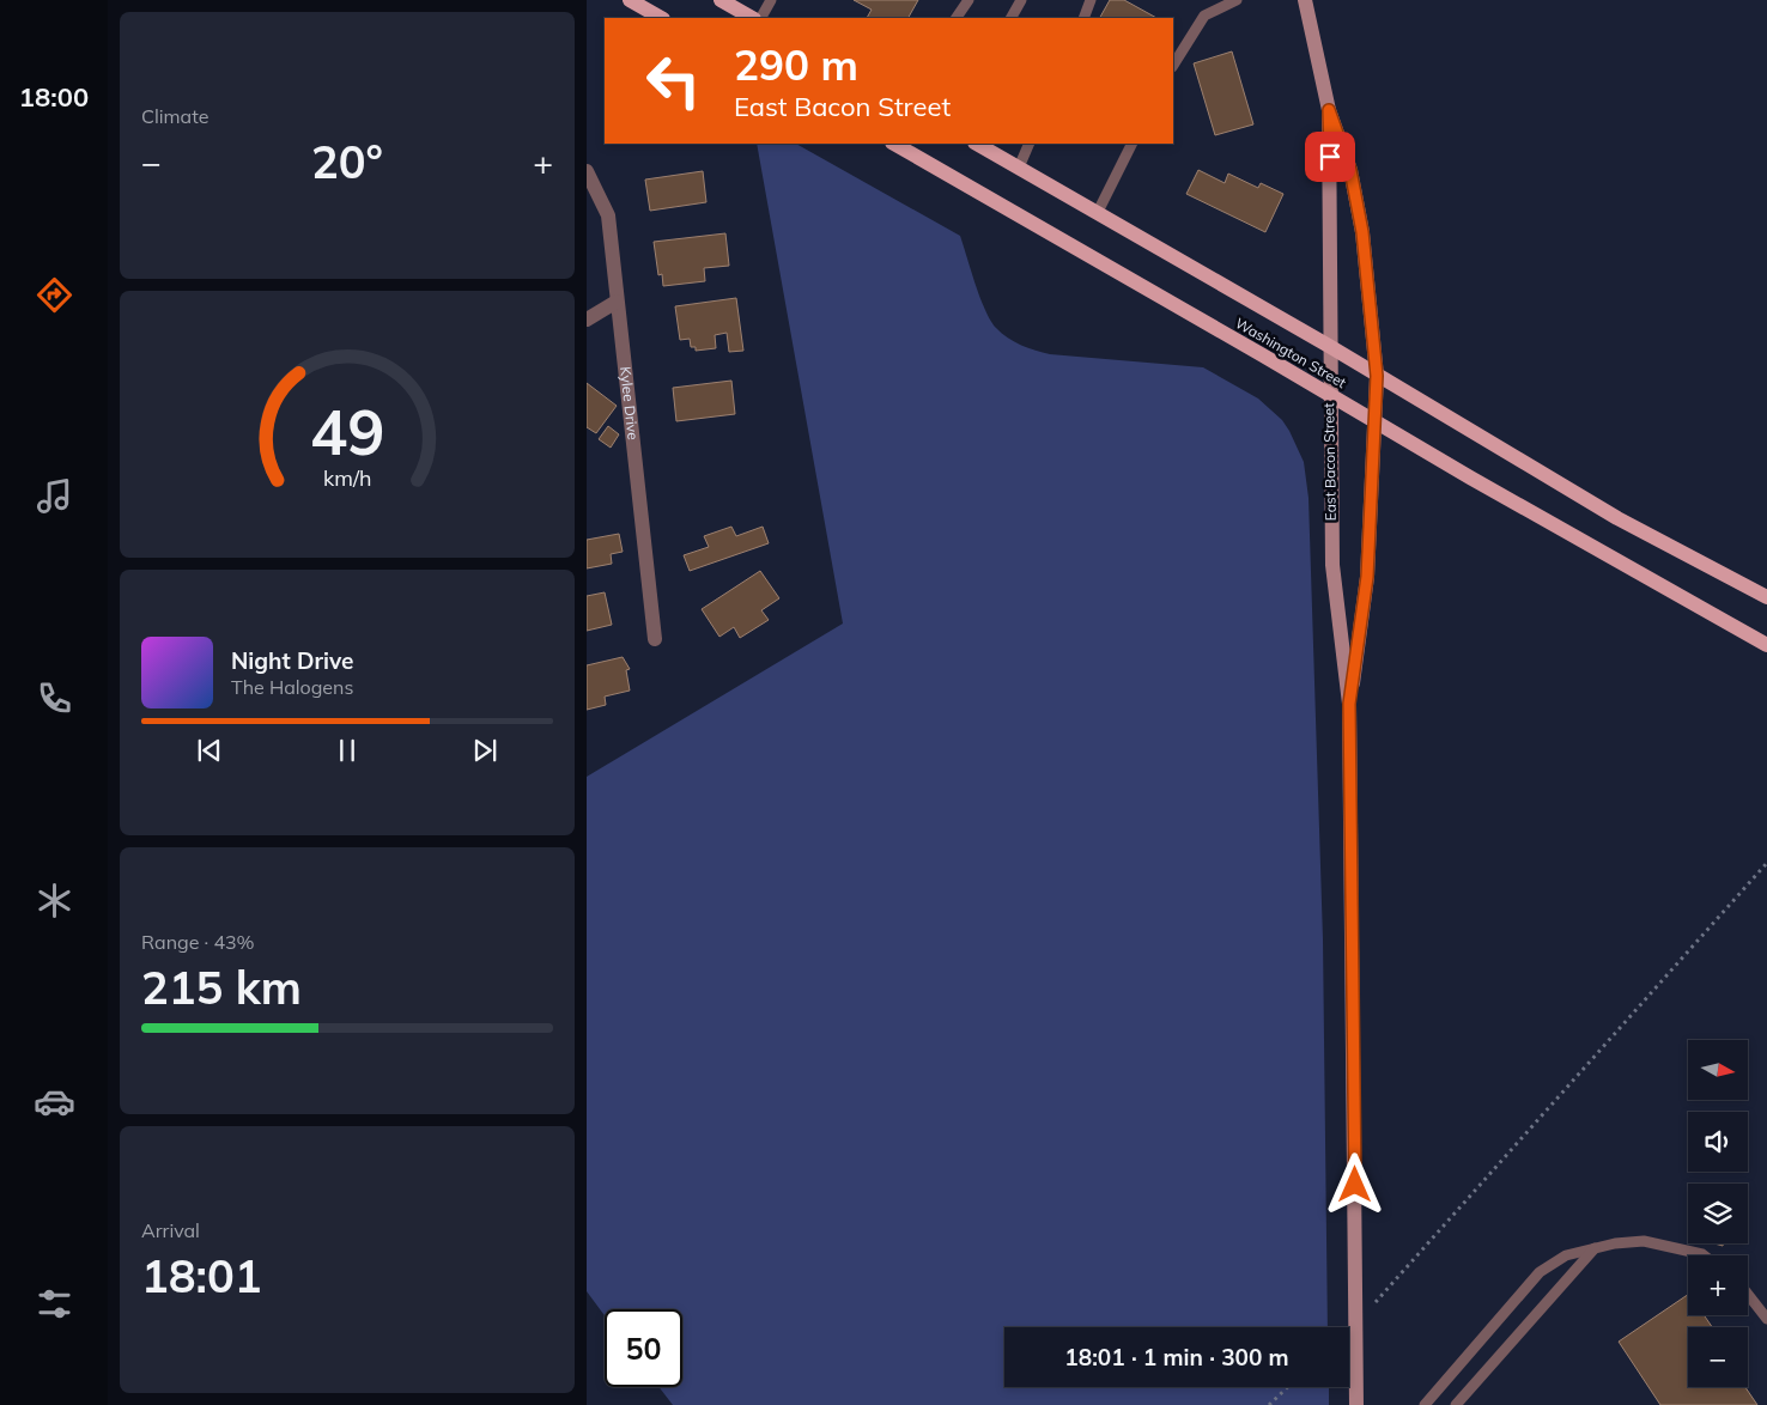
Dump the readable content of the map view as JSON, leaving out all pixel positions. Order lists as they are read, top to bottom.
{
  "streets": {
    "main road": ["Washington Street", "East Bacon Street"],
    "street": ["Kylee Drive"]
  },
  "crossings": [
    ["Washington Street", "East Bacon Street"]
  ],
  "north": "right",
  "page": {
    "tabs": "18:00",
    "tile": [
      "Climate",
      ["Range · 43%", "215 km"],
      ["Arrival", "18:01"]
    ],
    "turn": ["290 m", "East Bacon Street"],
    "heat": ["−", "20°", "+"],
    "song": ["Night Drive", "The Halogens"],
    "map_buttons": ["+", "−"],
    "limit": "50",
    "trip": "18:01 · 1 min · 300 m",
    "gauge": ["49", "km/h"]
  }
}
